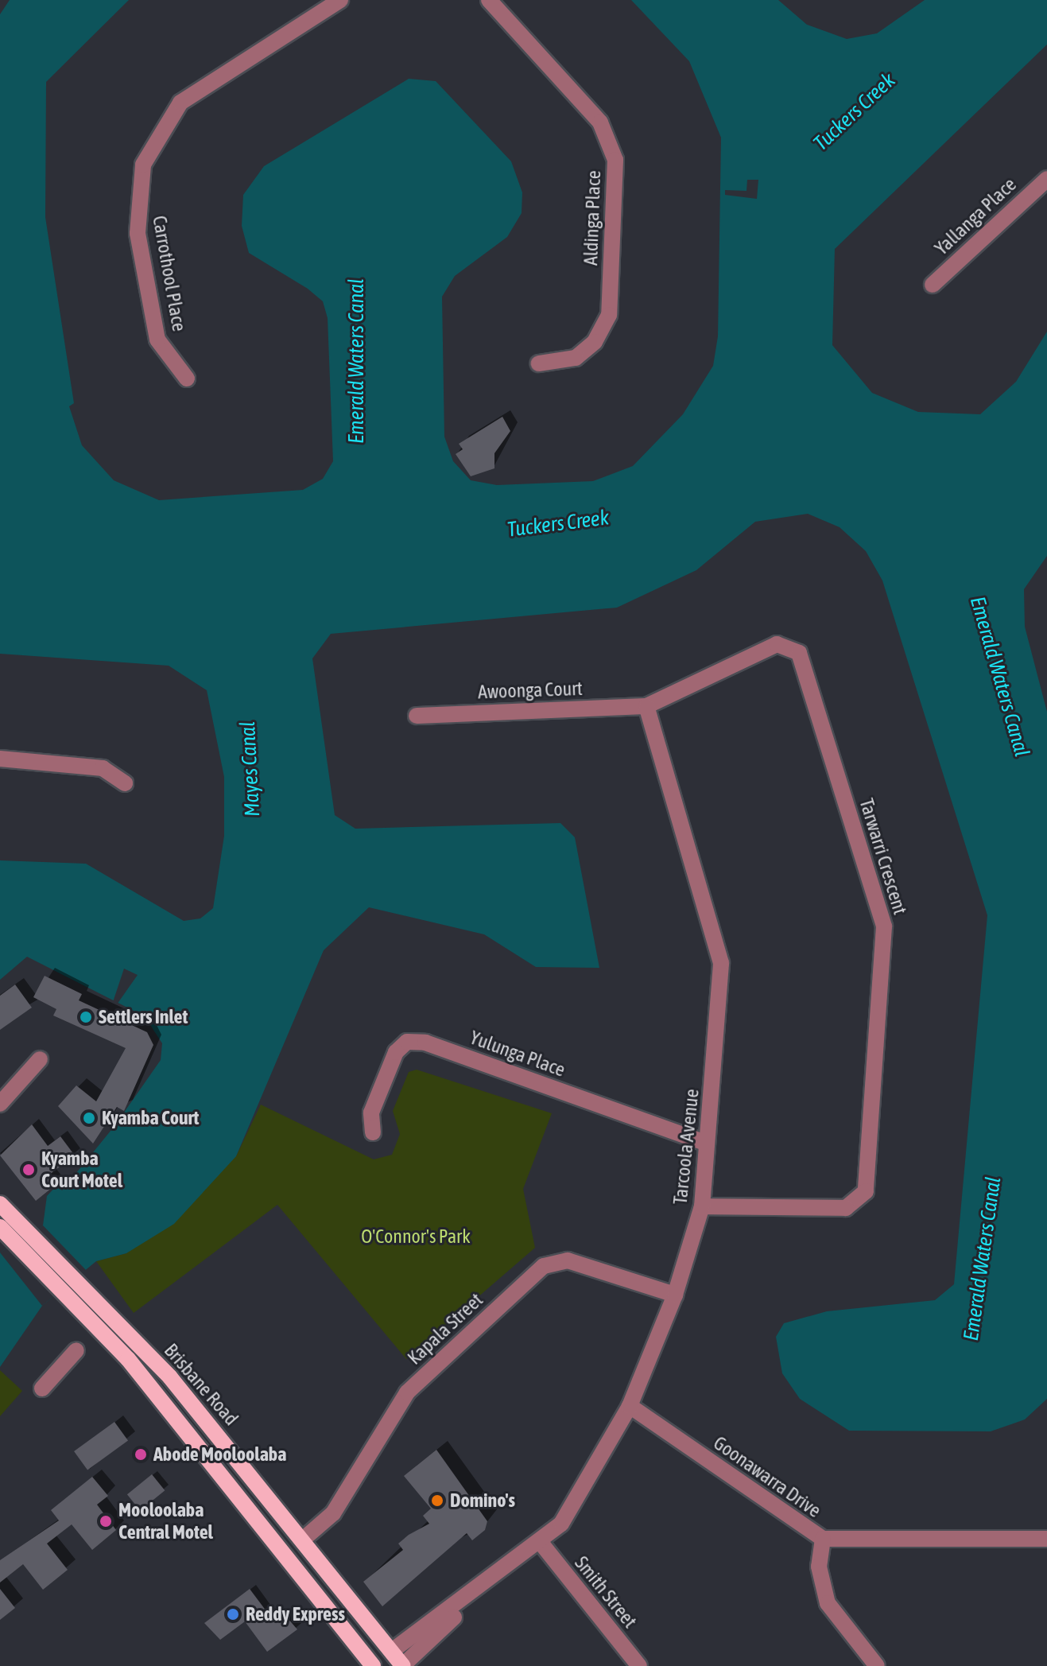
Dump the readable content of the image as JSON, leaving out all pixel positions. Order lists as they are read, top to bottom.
{
  "streets": {
    "main road": ["Brisbane Road"],
    "street": [
      "Yallanga Place",
      "Aldinga Place",
      "Carrothool Place",
      "Awoonga Court",
      "Tarwarri Crescent",
      "Yulunga Place",
      "Tarcoola Avenue",
      "Kapala Street",
      "Goonawarra Drive",
      "Smith Street"
    ]
  },
  "crossings": [
    ["Awoonga Court", "Tarwarri Crescent"],
    ["Awoonga Court", "Tarcoola Avenue"],
    ["Tarwarri Crescent", "Tarcoola Avenue"],
    ["Yulunga Place", "Tarcoola Avenue"],
    ["Tarcoola Avenue", "Kapala Street"],
    ["Tarcoola Avenue", "Brisbane Road"],
    ["Tarcoola Avenue", "Goonawarra Drive"],
    ["Tarcoola Avenue", "Smith Street"],
    ["Kapala Street", "Brisbane Road"]
  ],
  "water": ["Tuckers Creek", "Emerald Waters Canal", "Mayes Canal"],
  "parks": ["O'Connor's Park"],
  "places": [
    "Settlers Inlet",
    "Kyamba Court",
    "Kyamba Court Motel",
    "Abode Mooloolaba",
    "Domino's",
    "Mooloolaba Central Motel",
    "Reddy Express"
  ]
}
